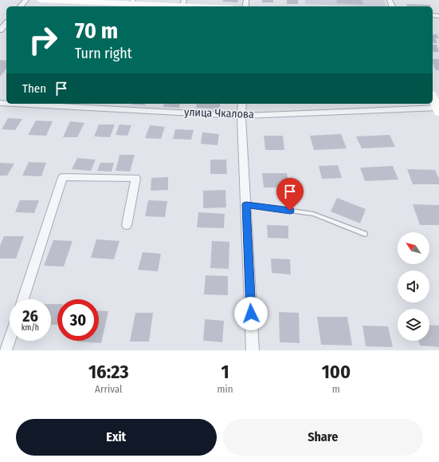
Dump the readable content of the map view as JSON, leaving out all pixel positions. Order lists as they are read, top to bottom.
{
  "streets": {
    "street": ["улица Чкалова"]
  },
  "north": "top left",
  "page": {
    "turn": ["70 m", "Turn right"],
    "then": "Then",
    "speed": "26 km/h",
    "limit": "30",
    "eta": [
      "16:23",
      "Arrival",
      "1",
      "min",
      "100",
      "m"
    ],
    "buttons": ["Exit", "Share"]
  }
}
